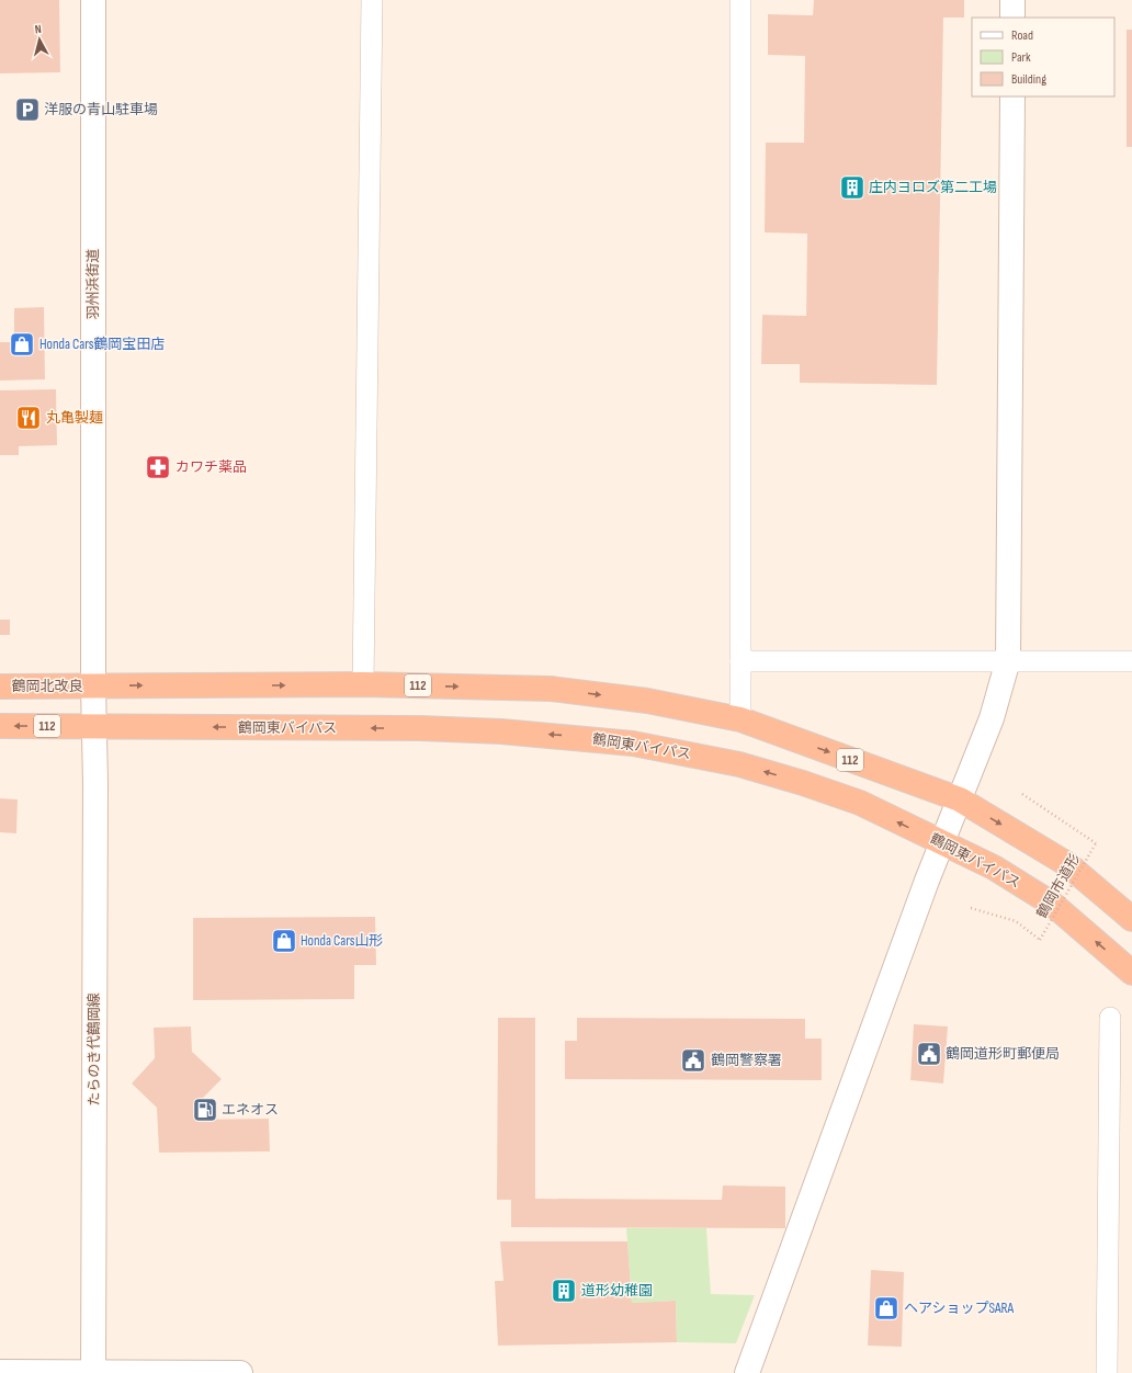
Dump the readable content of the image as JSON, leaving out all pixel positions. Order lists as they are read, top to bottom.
{
  "streets": {
    "highway": ["112", "鶴岡北改良", "鶴岡東バイパス"],
    "street": ["羽州浜街道", "たらのき代鶴岡線"],
    "path": ["鶴岡市道形"]
  },
  "crossings": [
    ["羽州浜街道", "112"],
    ["羽州浜街道", "鶴岡北改良"],
    ["羽州浜街道", "鶴岡東バイパス"],
    ["羽州浜街道", "たらのき代鶴岡線"],
    ["112", "鶴岡北改良"],
    ["112", "鶴岡東バイパス"],
    ["112", "たらのき代鶴岡線"],
    ["鶴岡東バイパス", "たらのき代鶴岡線"]
  ],
  "places": {
    "parking": ["洋服の青山駐車場"],
    "building": ["庄内ヨロズ第二工場", "道形幼稚園"],
    "shop": ["Honda Cars鶴岡宝田店", "Honda Cars山形", "ヘアショップSARA"],
    "restaurant": ["丸亀製麺"],
    "pharmacy": ["カワチ薬品"],
    "public building": ["鶴岡道形町郵便局", "鶴岡警察署"],
    "fuel station": ["エネオス"]
  },
  "legend": ["Road", "Park", "Building"],
  "north": "top"
}
